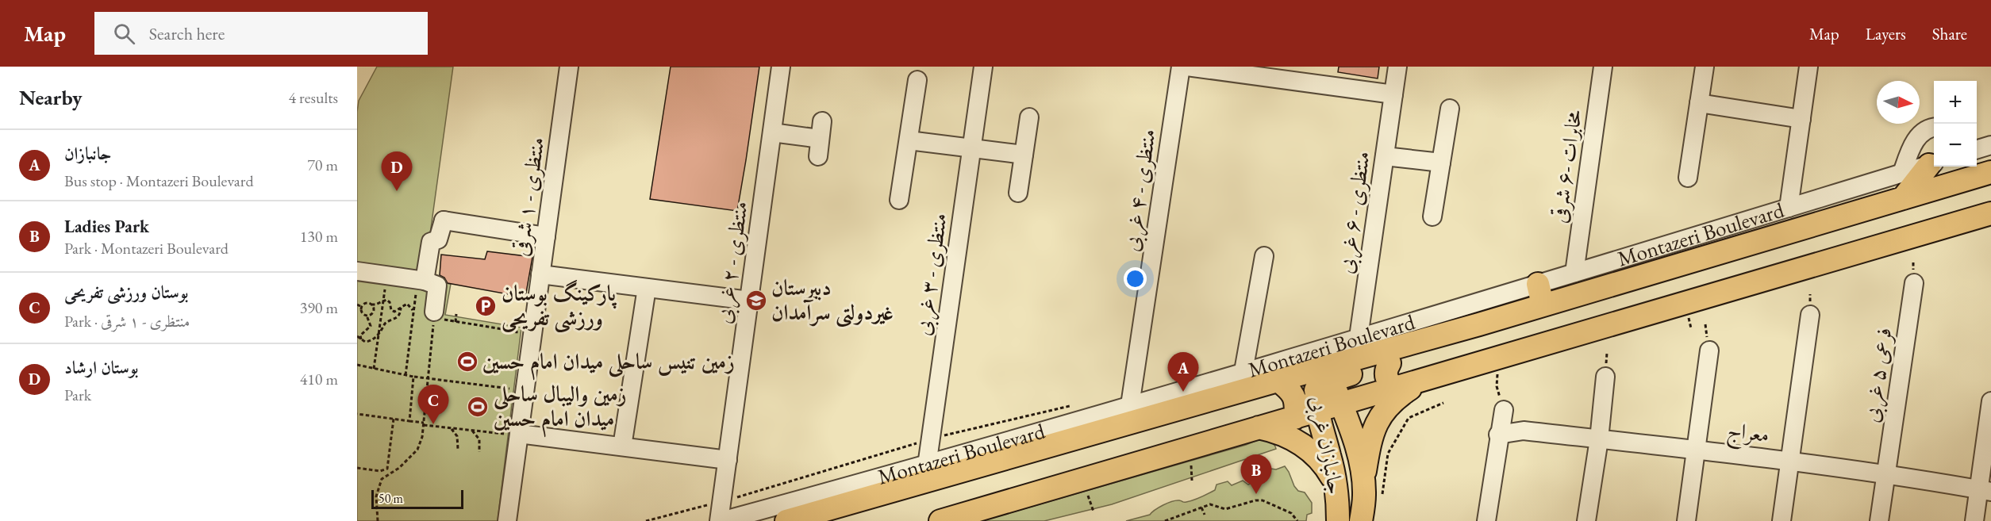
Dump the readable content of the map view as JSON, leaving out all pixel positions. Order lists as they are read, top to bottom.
{
  "streets": {
    "main road": ["Montazeri Boulevard", "جانبازان غربی"],
    "street": [
      "مخابرات -۶ شرقی",
      "منتظری - ۴ غربی",
      "منتظری - ۱ شرقی",
      "منتظری - ۶ غربی",
      "منتظری - ۲ غربی",
      "منتظری - ۳ غربی",
      "فرعی ۵ غربی",
      "معراج"
    ]
  },
  "crossings": [
    ["مخابرات -۶ شرقی", "Montazeri Boulevard"],
    ["منتظری - ۴ غربی", "Montazeri Boulevard"],
    ["منتظری - ۶ غربی", "Montazeri Boulevard"],
    ["Montazeri Boulevard", "منتظری - ۲ غربی"],
    ["Montazeri Boulevard", "منتظری - ۳ غربی"],
    ["Montazeri Boulevard", "جانبازان غربی"],
    ["فرعی ۵ غربی", "معراج"]
  ],
  "places": {
    "school or university": ["دبیرستان غیردولتی سرآمدان"],
    "parking": ["پارکینگ بوستان ورزشی تفریحی"],
    "sports": ["زمین تنیس ساحلی میدان امام حسین", "زمین والیبال ساحلی میدان امام حسین"]
  },
  "scale_bar": "50 m",
  "north": "right",
  "page": {
    "header": "Map",
    "search": "Search here",
    "nav": ["Map", "Layers", "Share"],
    "heading": ["Nearby", "4 results"],
    "map_buttons": ["+", "−"],
    "list": [
      {
        "mark": "A",
        "name": "جانبازان",
        "note": "Bus stop · Montazeri Boulevard",
        "value": "70 m"
      },
      {
        "mark": "B",
        "name": "Ladies Park",
        "note": "Park · Montazeri Boulevard",
        "value": "130 m"
      },
      {
        "mark": "C",
        "name": "بوستان ورزشی تفریحی",
        "note": "Park · منتظری - ۱ شرقی",
        "value": "390 m"
      },
      {
        "mark": "D",
        "name": "بوستان ارشاد",
        "note": "Park",
        "value": "410 m"
      }
    ],
    "pins": [
      "D",
      "A",
      "C",
      "B"
    ],
    "scale": "50 m"
  }
}
